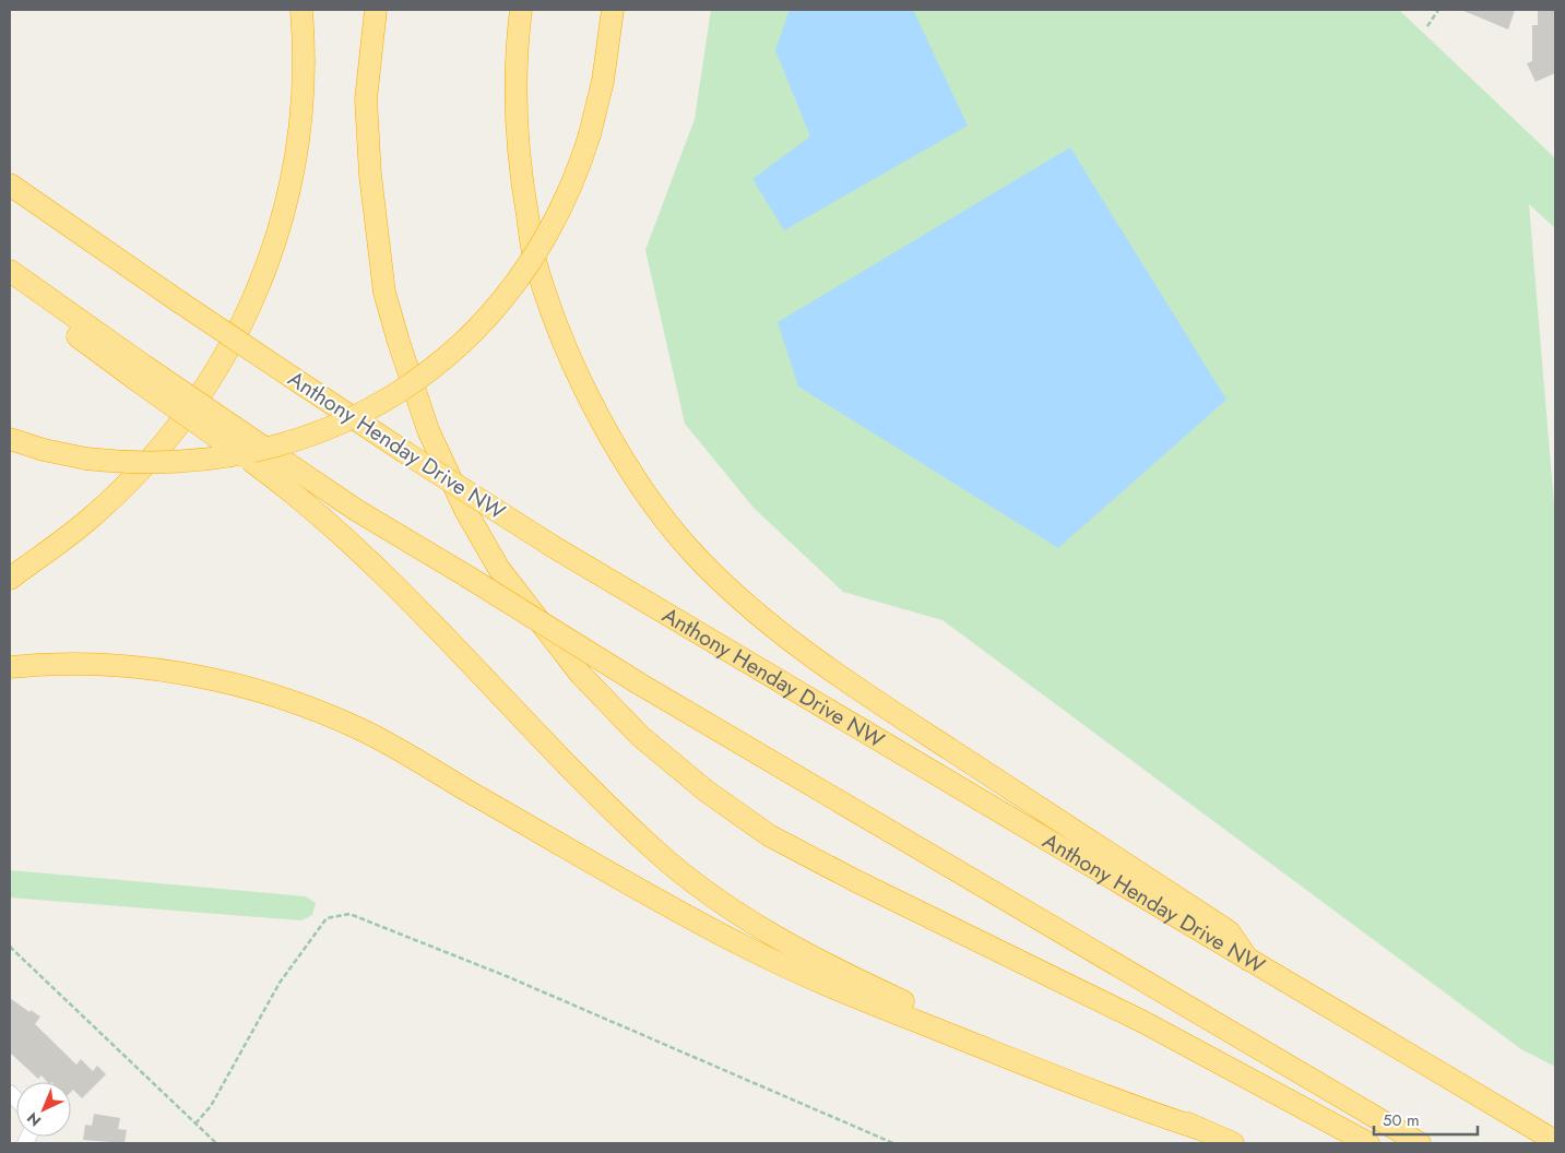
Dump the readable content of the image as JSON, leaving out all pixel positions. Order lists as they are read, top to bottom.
{
  "streets": {
    "highway": ["Anthony Henday Drive NW"]
  },
  "scale_bar": "50 m",
  "north": "bottom left"
}
